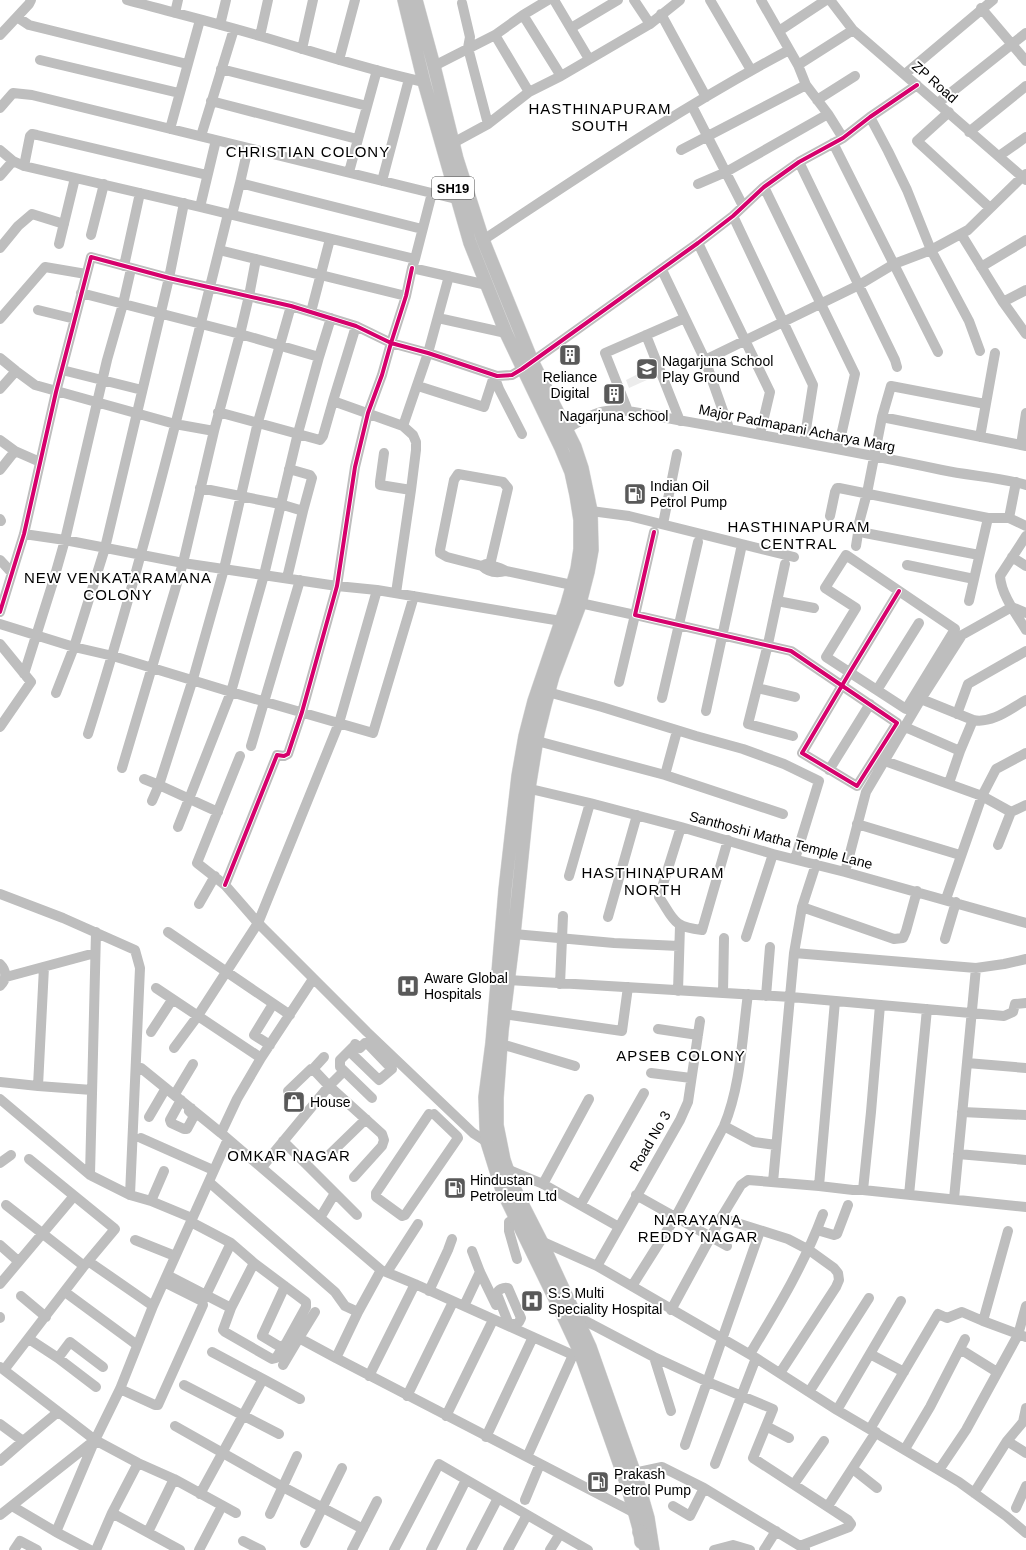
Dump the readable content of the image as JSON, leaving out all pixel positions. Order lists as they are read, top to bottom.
{
  "streets": {
    "main road": ["SH19"],
    "street": [
      "ZP Road",
      "Major Padmapani Acharya Marg",
      "Santhoshi Matha Temple Lane",
      "Road No 3"
    ]
  },
  "crossings": [
    ["SH19", "Major Padmapani Acharya Marg"],
    ["SH19", "Santhoshi Matha Temple Lane"]
  ],
  "districts": [
    "HASTHINAPURAM SOUTH",
    "CHRISTIAN COLONY",
    "HASTHINAPURAM CENTRAL",
    "NEW VENKATARAMANA COLONY",
    "HASTHINAPURAM NORTH",
    "APSEB COLONY",
    "OMKAR NAGAR",
    "NARAYANA REDDY NAGAR"
  ],
  "places": {
    "building": ["Reliance Digital", "Nagarjuna school"],
    "school or university": ["Nagarjuna School Play Ground"],
    "fuel station": ["Indian Oil Petrol Pump", "Hindustan Petroleum Ltd", "Prakash Petrol Pump"],
    "hospital": ["Aware Global Hospitals", "S.S Multi Speciality Hospital"],
    "shop": ["House"]
  }
}
